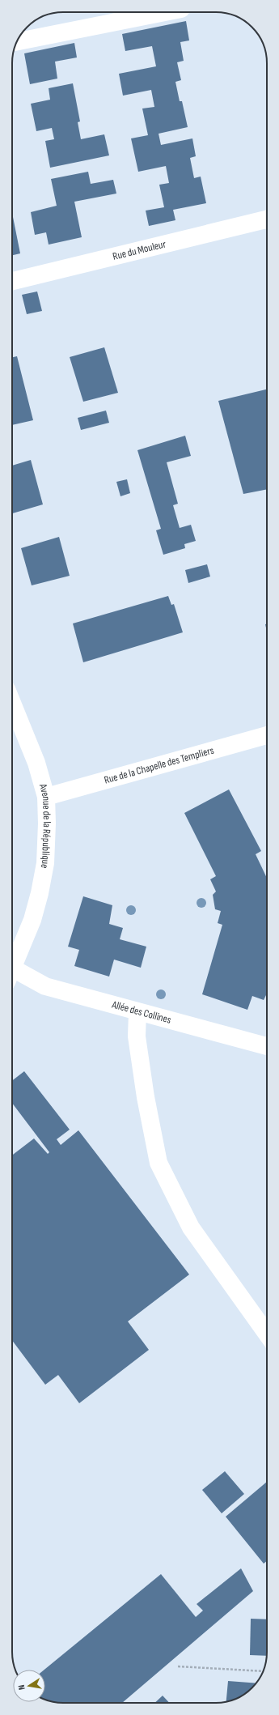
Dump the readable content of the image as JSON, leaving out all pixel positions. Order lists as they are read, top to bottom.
{
  "streets": {
    "street": [
      "Rue du Mouleur",
      "Rue de la Chapelle des Templiers",
      "Avenue de la République",
      "Allée des Collines"
    ]
  },
  "crossings": [
    ["Rue de la Chapelle des Templiers", "Avenue de la République"]
  ],
  "north": "left"
}
